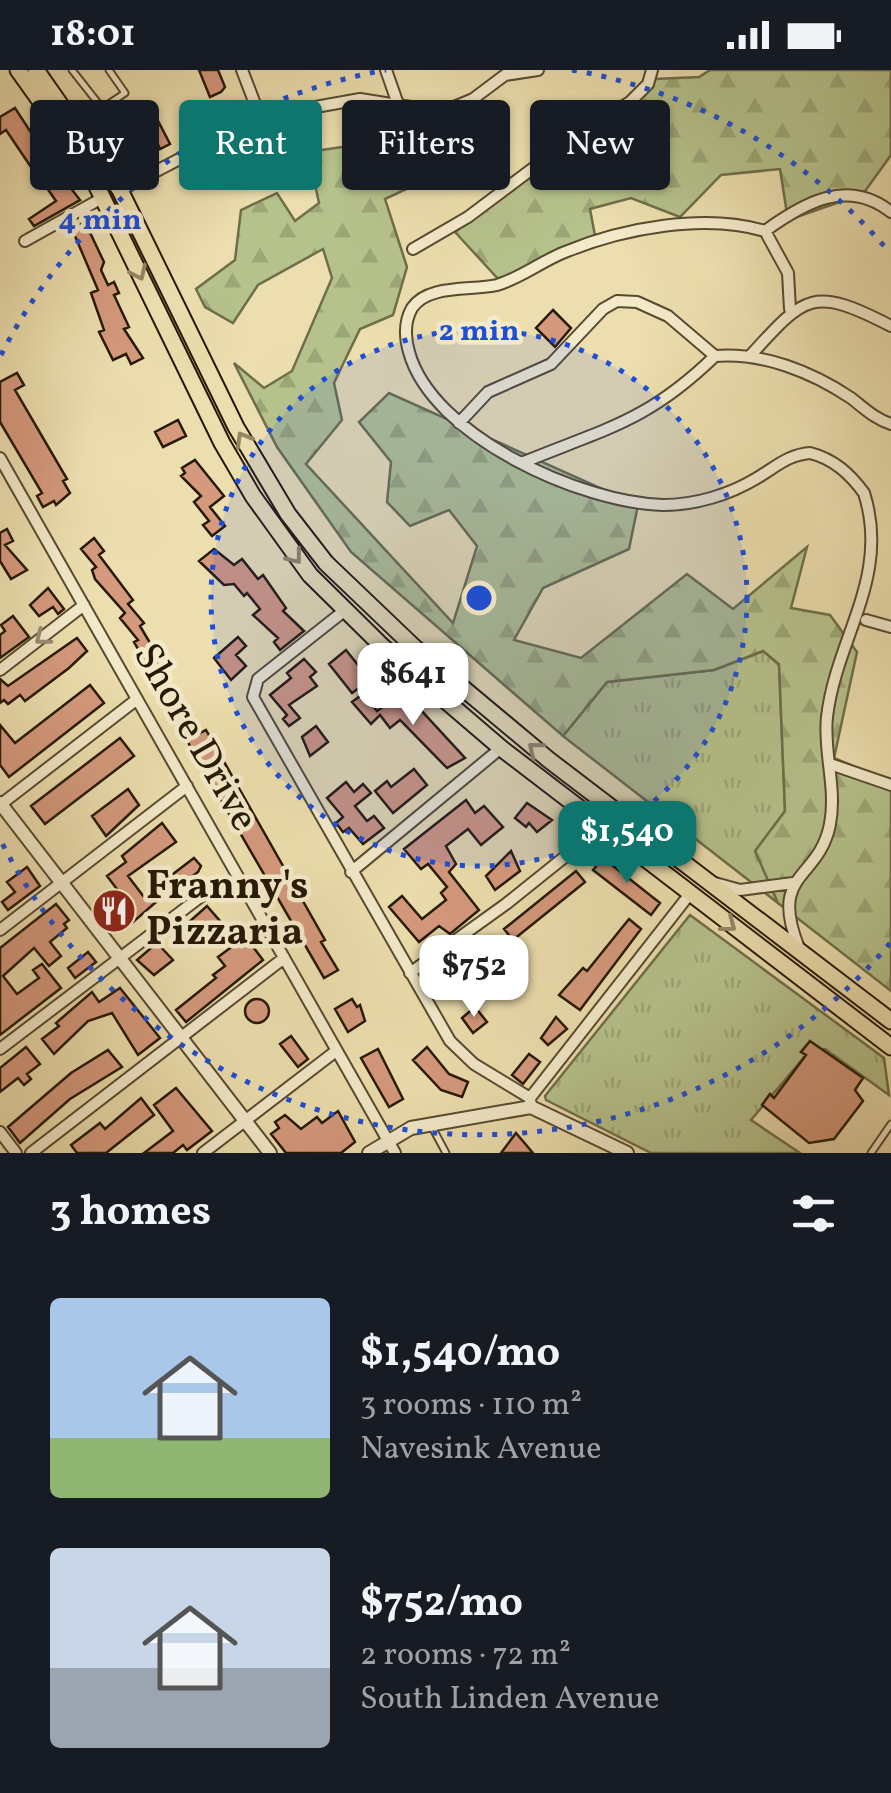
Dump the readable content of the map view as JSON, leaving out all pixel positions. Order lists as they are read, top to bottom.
{
  "streets": {
    "street": ["Shore Drive"]
  },
  "places": {
    "restaurant": ["Franny's Pizzaria"]
  },
  "page": {
    "status": "18:01",
    "chip": [
      "Buy",
      "Rent",
      "Filters",
      "New"
    ],
    "price": ["$641", "$1,540", "$752"],
    "heading": "3 homes",
    "list": [
      {
        "name": "$1,540/mo",
        "note": "3 rooms · 110 m² · Navesink Avenue"
      },
      {
        "name": "$752/mo",
        "note": "2 rooms · 72 m² · South Linden Avenue"
      }
    ]
  },
  "rings": ["4 min", "2 min"]
}
